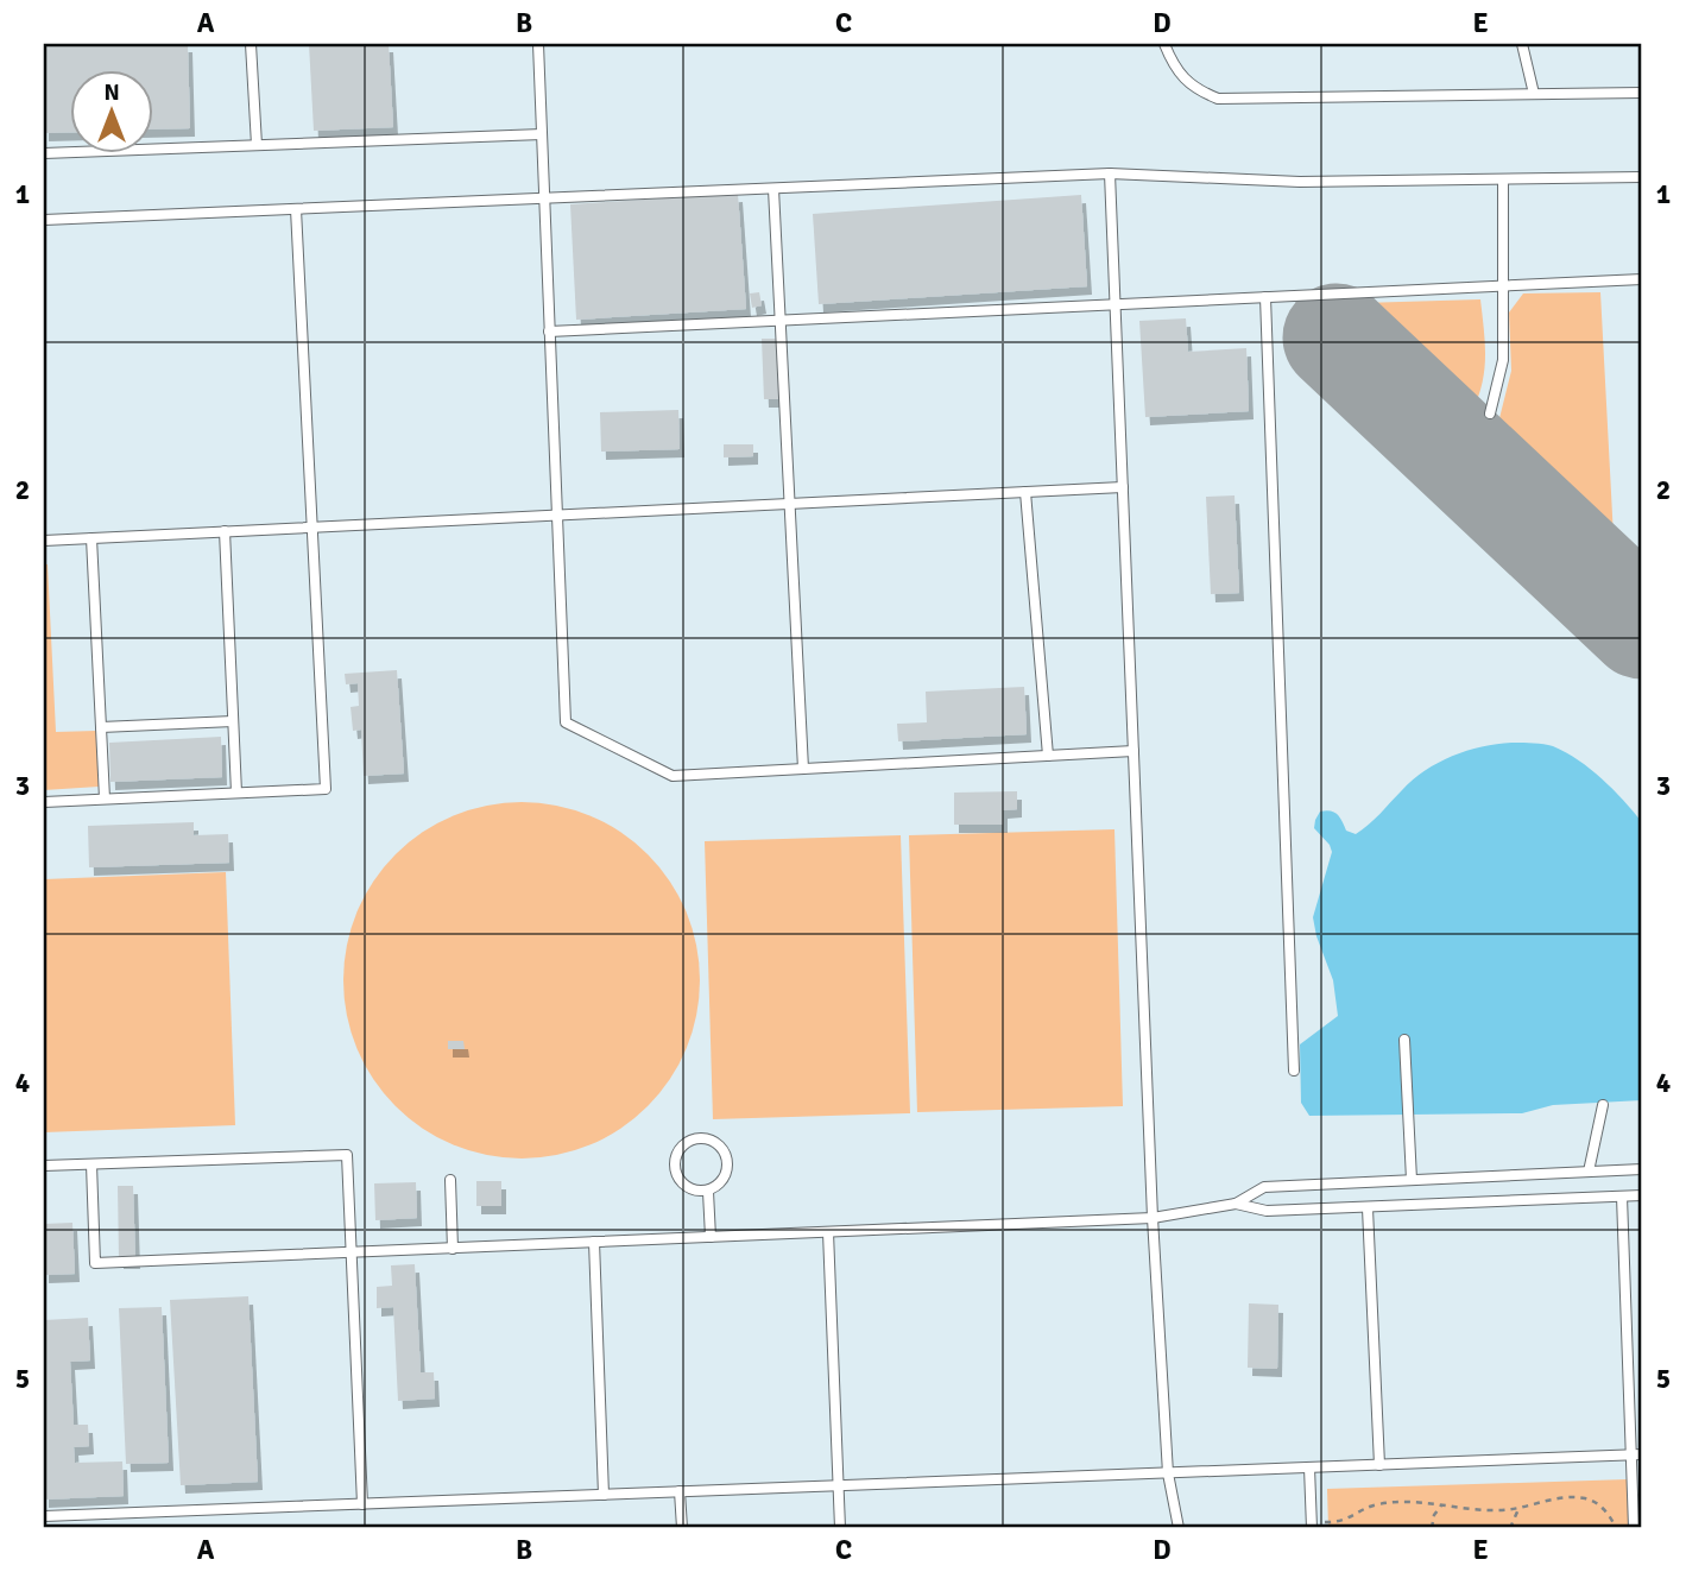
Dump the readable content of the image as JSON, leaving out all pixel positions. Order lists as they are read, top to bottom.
{
  "north": "top",
  "grid": {
    "columns": [
      "A",
      "B",
      "C",
      "D",
      "E"
    ],
    "rows": [
      "1",
      "2",
      "3",
      "4",
      "5"
    ]
  }
}
